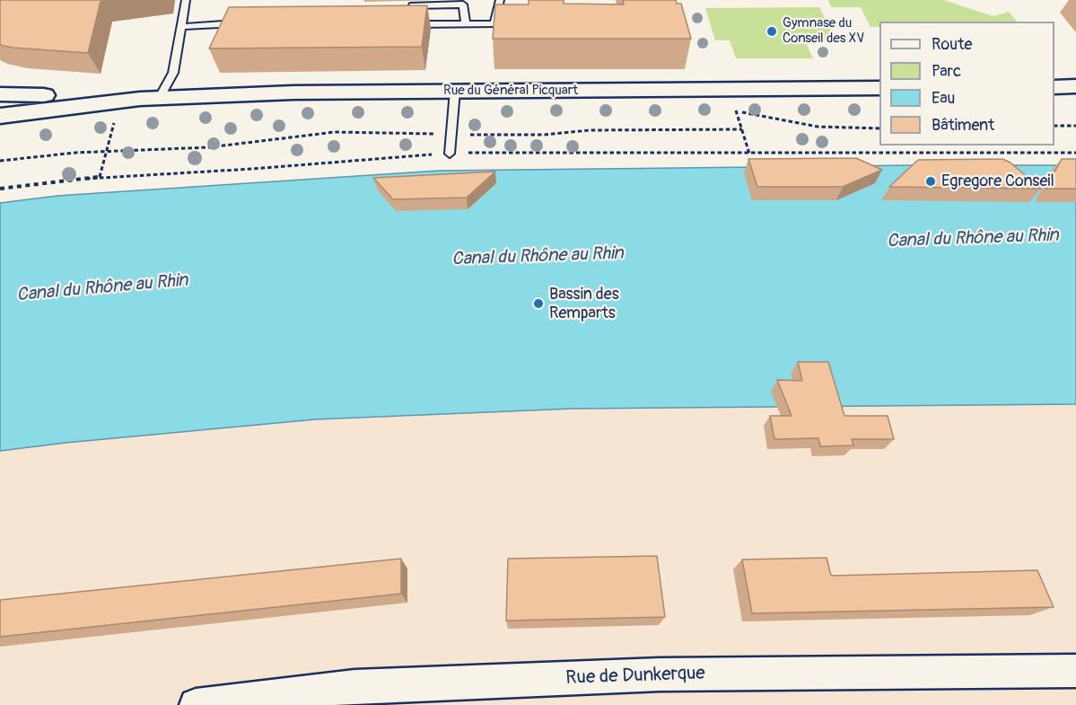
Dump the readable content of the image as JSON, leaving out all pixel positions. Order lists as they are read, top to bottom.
{
  "streets": {
    "main road": ["Rue du Général Picquart"],
    "street": ["Rue de Dunkerque"]
  },
  "water": ["Canal du Rhône au Rhin"],
  "places": ["Gymnase du Conseil des XV", "Egregore Conseil", "Bassin des Remparts"],
  "legend": [
    "Route",
    "Parc",
    "Eau",
    "Bâtiment"
  ]
}
